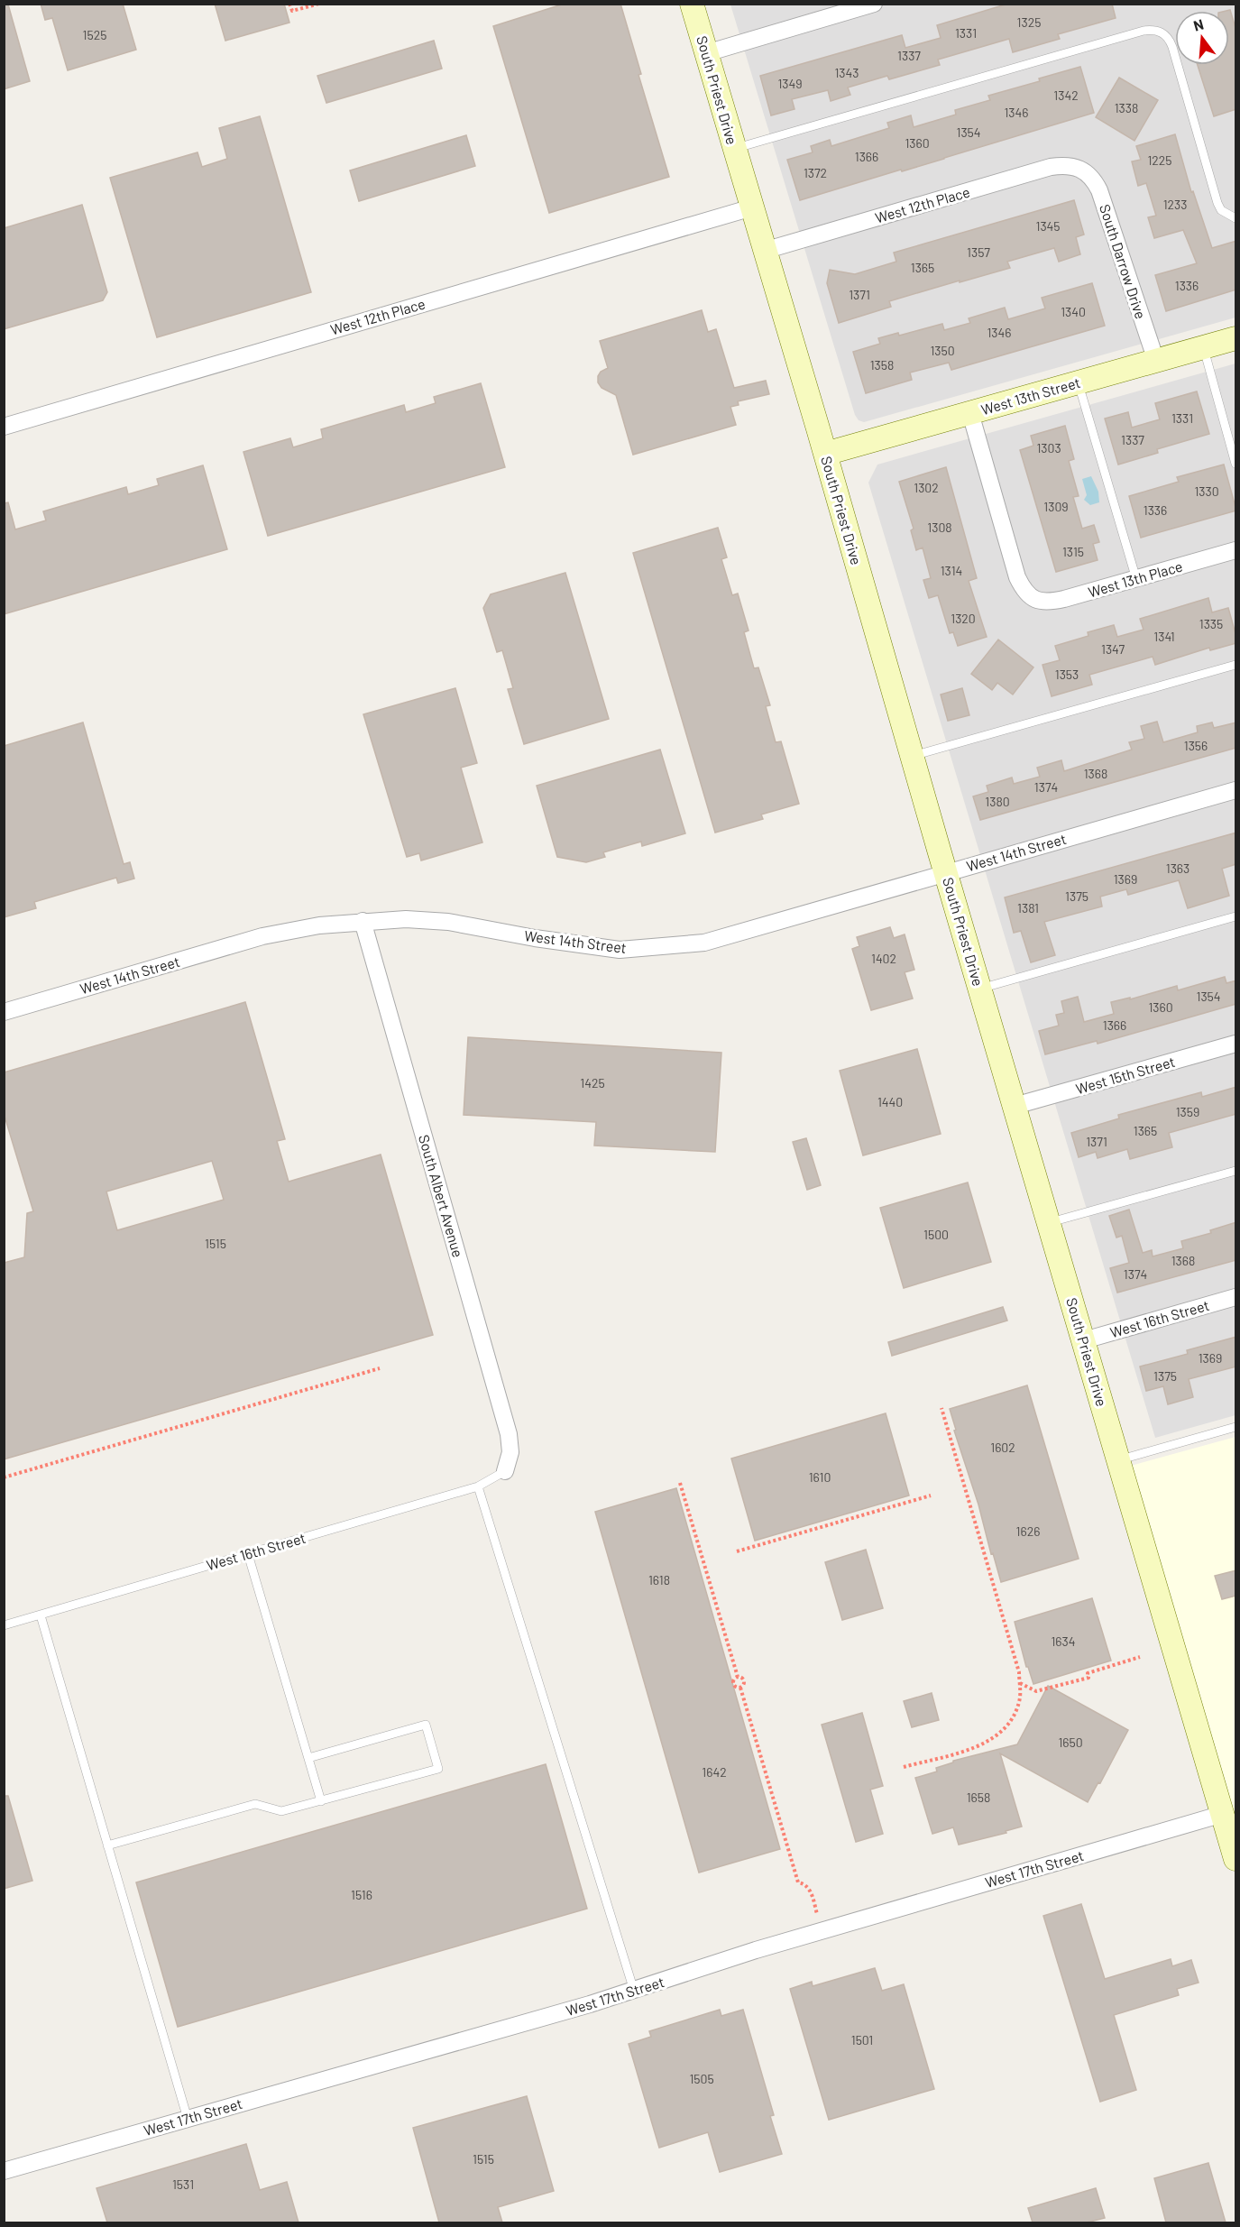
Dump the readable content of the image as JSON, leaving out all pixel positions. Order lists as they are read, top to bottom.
{
  "streets": {
    "main road": ["South Priest Drive", "West 13th Street"],
    "street": [
      "West 12th Place",
      "South Darrow Drive",
      "West 13th Place",
      "West 14th Street",
      "West 15th Street",
      "South Albert Avenue",
      "West 16th Street",
      "West 17th Street"
    ]
  },
  "crossings": [
    ["South Priest Drive", "West 12th Place"],
    ["South Priest Drive", "West 13th Street"],
    ["South Priest Drive", "West 14th Street"],
    ["South Priest Drive", "West 15th Street"],
    ["South Priest Drive", "West 16th Street"],
    ["South Priest Drive", "West 17th Street"],
    ["West 12th Place", "South Darrow Drive"],
    ["South Darrow Drive", "West 13th Street"],
    ["West 13th Street", "West 13th Place"],
    ["West 14th Street", "South Albert Avenue"],
    ["South Albert Avenue", "West 16th Street"]
  ],
  "house_numbers": [
    "1325",
    "1331",
    "1525",
    "1337",
    "1343",
    "1349",
    "1342",
    "1338",
    "1346",
    "1354",
    "1360",
    "1366",
    "1225",
    "1372",
    "1233",
    "1345",
    "1357",
    "1365",
    "1336",
    "1371",
    "1340",
    "1346",
    "1350",
    "1358",
    "1331",
    "1337",
    "1303",
    "1302",
    "1330",
    "1309",
    "1336",
    "1308",
    "1315",
    "1314",
    "1320",
    "1335",
    "1341",
    "1347",
    "1353",
    "1356",
    "1368",
    "1374",
    "1380",
    "1363",
    "1369",
    "1375",
    "1381",
    "1402",
    "1354",
    "1360",
    "1366",
    "1425",
    "1440",
    "1359",
    "1365",
    "1371",
    "1500",
    "1515",
    "1368",
    "1374",
    "1369",
    "1375",
    "1602",
    "1610",
    "1626",
    "1618",
    "1634",
    "1650",
    "1642",
    "1658",
    "1516",
    "1501",
    "1505",
    "1515",
    "1531"
  ],
  "north": "top"
}
